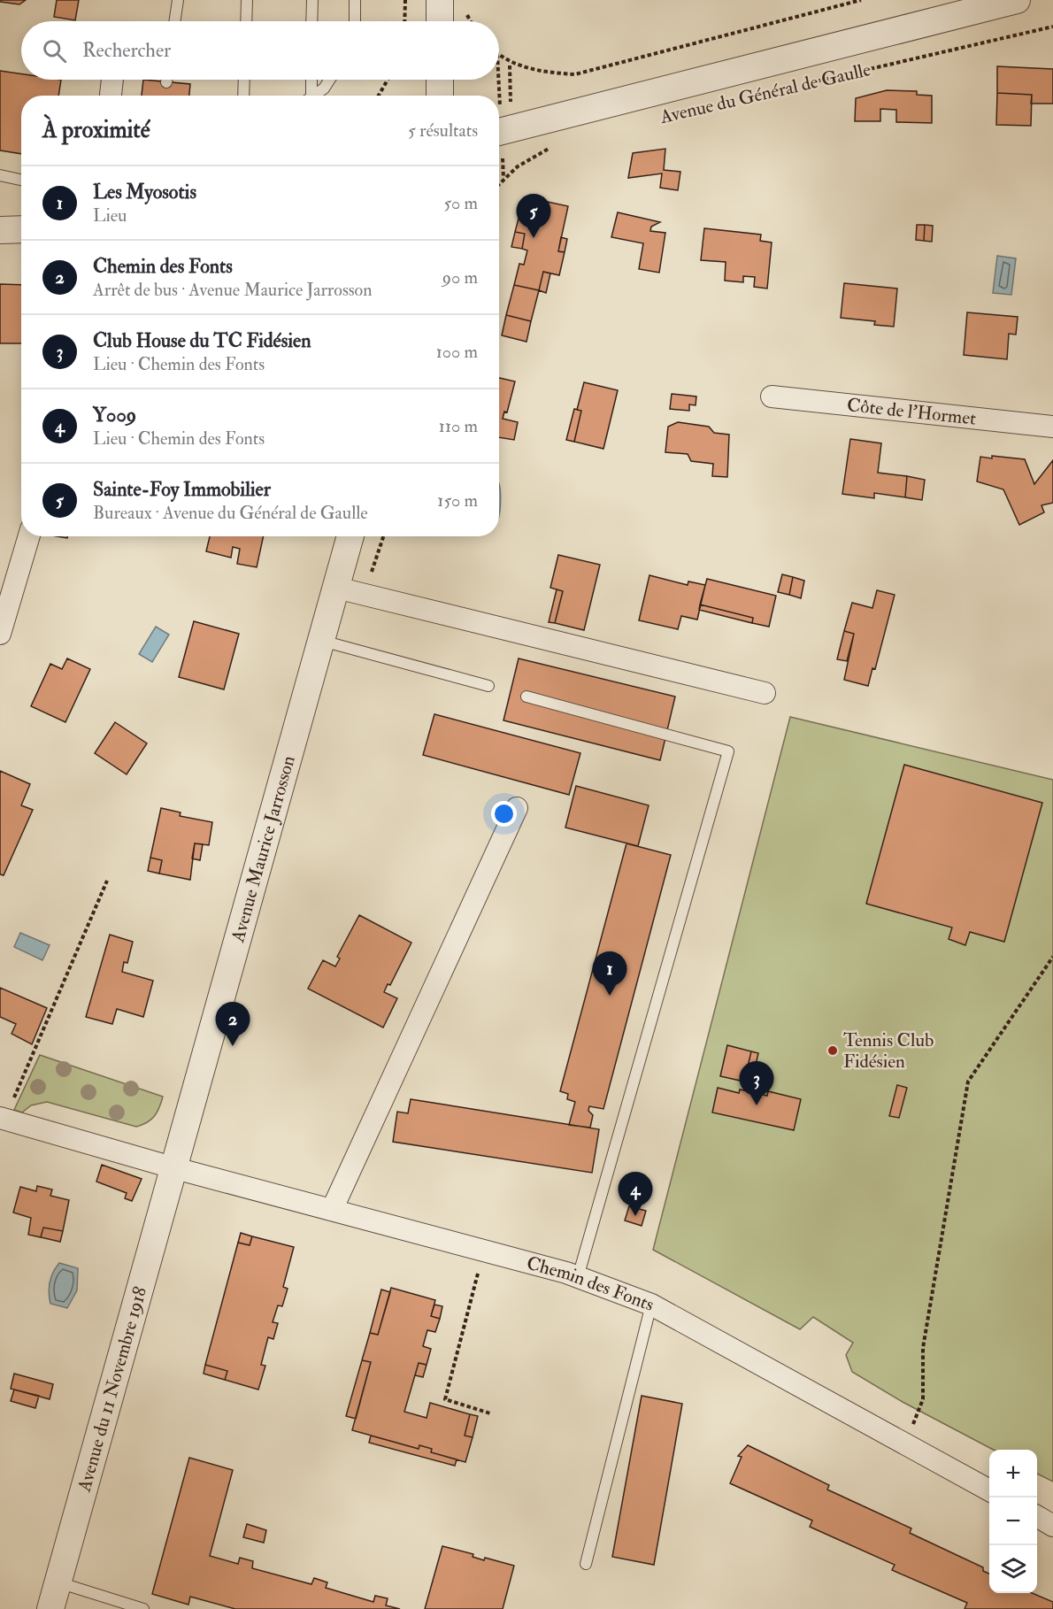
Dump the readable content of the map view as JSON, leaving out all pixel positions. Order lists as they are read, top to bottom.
{
  "streets": {
    "street": [
      "Avenue du Général de Gaulle",
      "Côte de l'Hormet",
      "Avenue Maurice Jarrosson",
      "Chemin des Fonts",
      "Avenue du 11 Novembre 1918"
    ]
  },
  "crossings": [
    ["Avenue Maurice Jarrosson", "Chemin des Fonts"],
    ["Avenue Maurice Jarrosson", "Avenue du 11 Novembre 1918"],
    ["Chemin des Fonts", "Avenue du 11 Novembre 1918"]
  ],
  "places": ["Tennis Club Fidésien"],
  "page": {
    "search": "Rechercher",
    "heading": ["À proximité", "5 résultats"],
    "list": [
      {
        "mark": "1",
        "name": "Les Myosotis",
        "note": "Lieu",
        "value": "50 m"
      },
      {
        "mark": "2",
        "name": "Chemin des Fonts",
        "note": "Arrêt de bus · Avenue Maurice Jarrosson",
        "value": "90 m"
      },
      {
        "mark": "3",
        "name": "Club House du TC Fidésien",
        "note": "Lieu · Chemin des Fonts",
        "value": "100 m"
      },
      {
        "mark": "4",
        "name": "Y009",
        "note": "Lieu · Chemin des Fonts",
        "value": "110 m"
      },
      {
        "mark": "5",
        "name": "Sainte-Foy Immobilier",
        "note": "Bureaux · Avenue du Général de Gaulle",
        "value": "150 m"
      }
    ],
    "pins": [
      "5",
      "1",
      "2",
      "3",
      "4"
    ],
    "map_buttons": ["+", "−"]
  }
}
